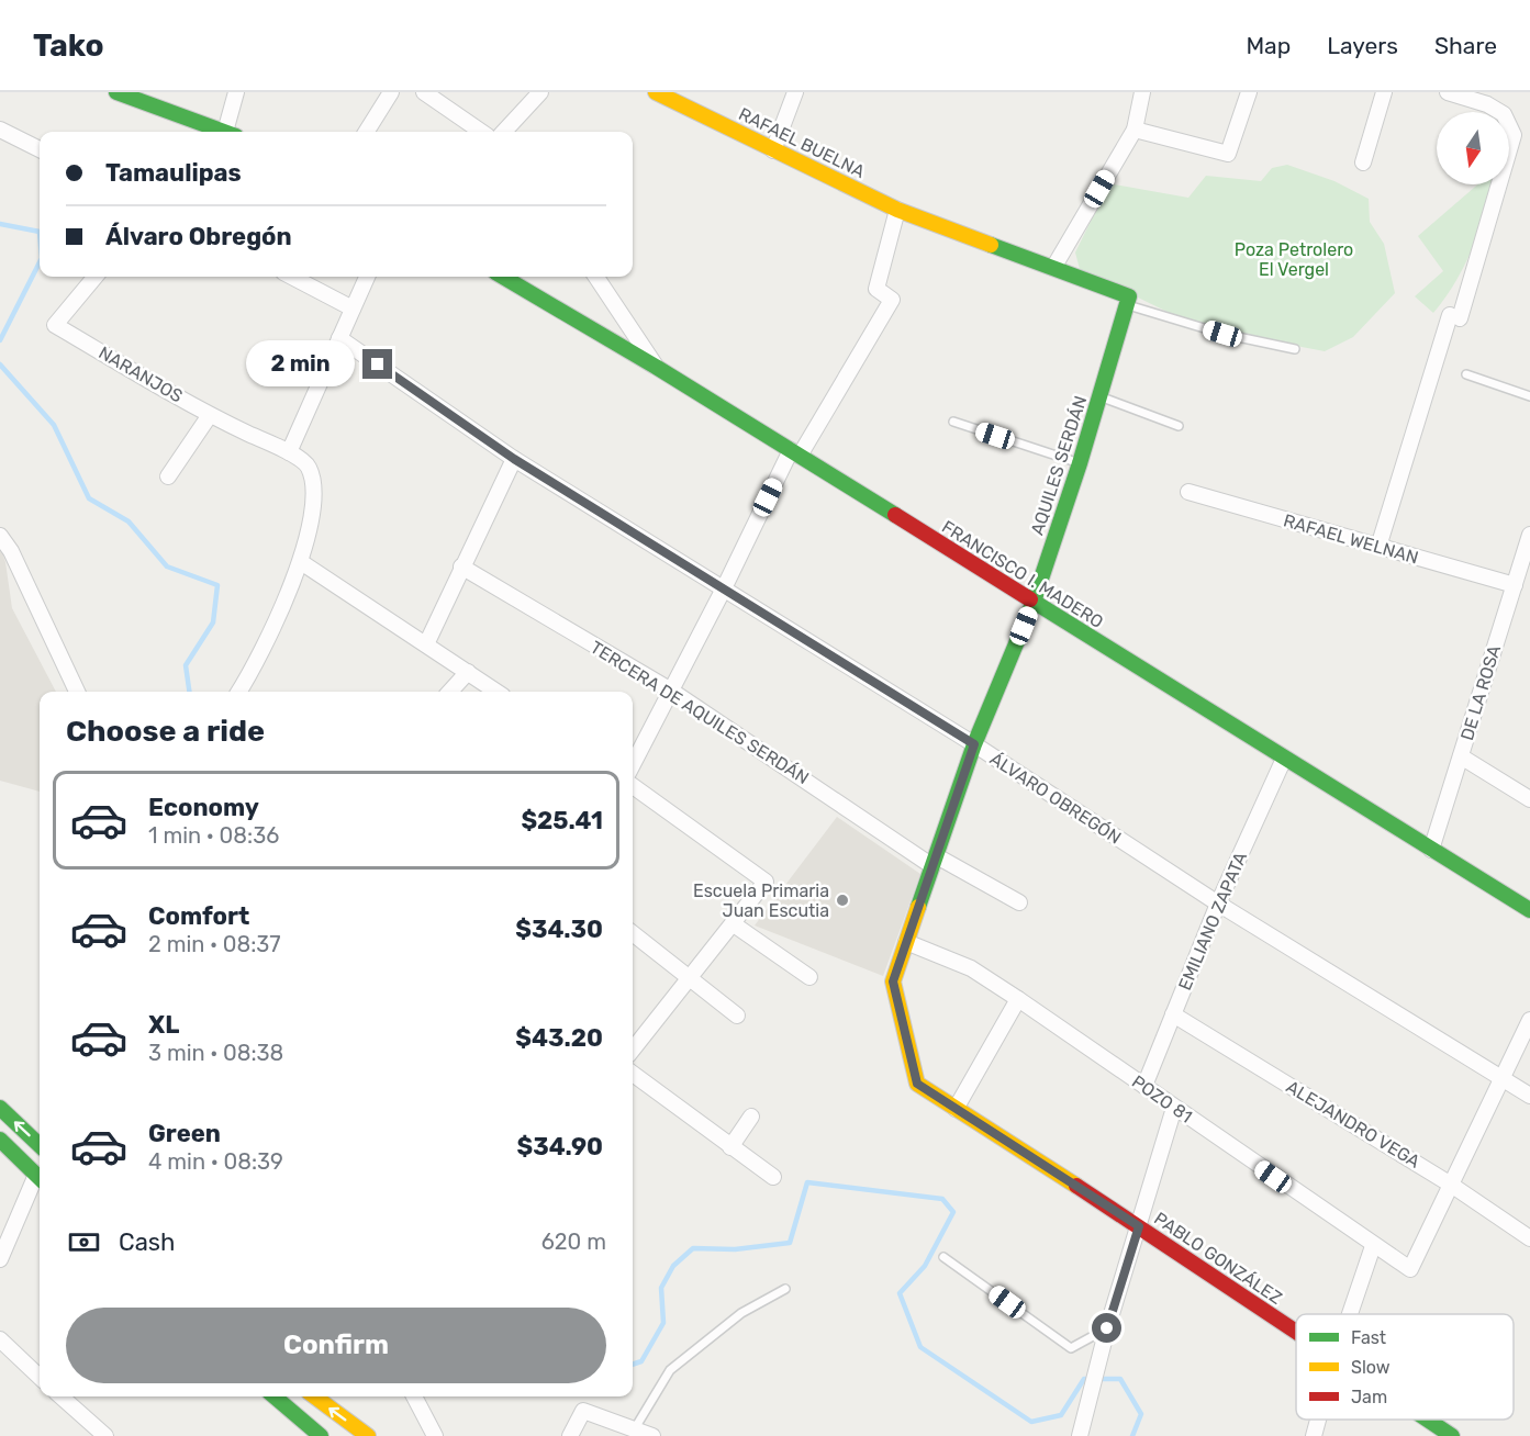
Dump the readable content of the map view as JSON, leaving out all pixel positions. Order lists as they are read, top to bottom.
{
  "streets": {
    "street": [
      "RAFAEL BUELNA",
      "NARANJOS",
      "AQUILES SERDÁN",
      "RAFAEL WELNAN",
      "FRANCISCO I. MADERO",
      "DE LA ROSA",
      "TERCERA DE AQUILES SERDÁN",
      "ÁLVARO OBREGÓN",
      "EMILIANO ZAPATA",
      "POZO 81",
      "ALEJANDRO VEGA",
      "PABLO GONZÁLEZ"
    ]
  },
  "crossings": [
    ["AQUILES SERDÁN", "FRANCISCO I. MADERO"],
    ["AQUILES SERDÁN", "TERCERA DE AQUILES SERDÁN"],
    ["AQUILES SERDÁN", "ÁLVARO OBREGÓN"],
    ["AQUILES SERDÁN", "POZO 81"],
    ["AQUILES SERDÁN", "PABLO GONZÁLEZ"],
    ["RAFAEL WELNAN", "DE LA ROSA"],
    ["FRANCISCO I. MADERO", "DE LA ROSA"],
    ["FRANCISCO I. MADERO", "EMILIANO ZAPATA"],
    ["ÁLVARO OBREGÓN", "EMILIANO ZAPATA"],
    ["EMILIANO ZAPATA", "POZO 81"],
    ["EMILIANO ZAPATA", "ALEJANDRO VEGA"],
    ["POZO 81", "ALEJANDRO VEGA"]
  ],
  "parks": ["Poza Petrolero El Vergel"],
  "places": ["Escuela Primaria Juan Escutia"],
  "legend": ["Fast", "Slow", "Jam"],
  "north": "bottom",
  "page": {
    "header": "Tako",
    "nav": ["Map", "Layers", "Share"],
    "banner": ["Tamaulipas", "Álvaro Obregón"],
    "bubble": "2 min",
    "heading": "Choose a ride",
    "list": [
      {
        "name": "Economy",
        "note": "1 min · 08:36",
        "value": "$25.41"
      },
      {
        "name": "Comfort",
        "note": "2 min · 08:37",
        "value": "$34.30"
      },
      {
        "name": "XL",
        "note": "3 min · 08:38",
        "value": "$43.20"
      },
      {
        "name": "Green",
        "note": "4 min · 08:39",
        "value": "$34.90"
      }
    ],
    "pay": ["Cash", "620 m"],
    "buttons": "Confirm"
  }
}
